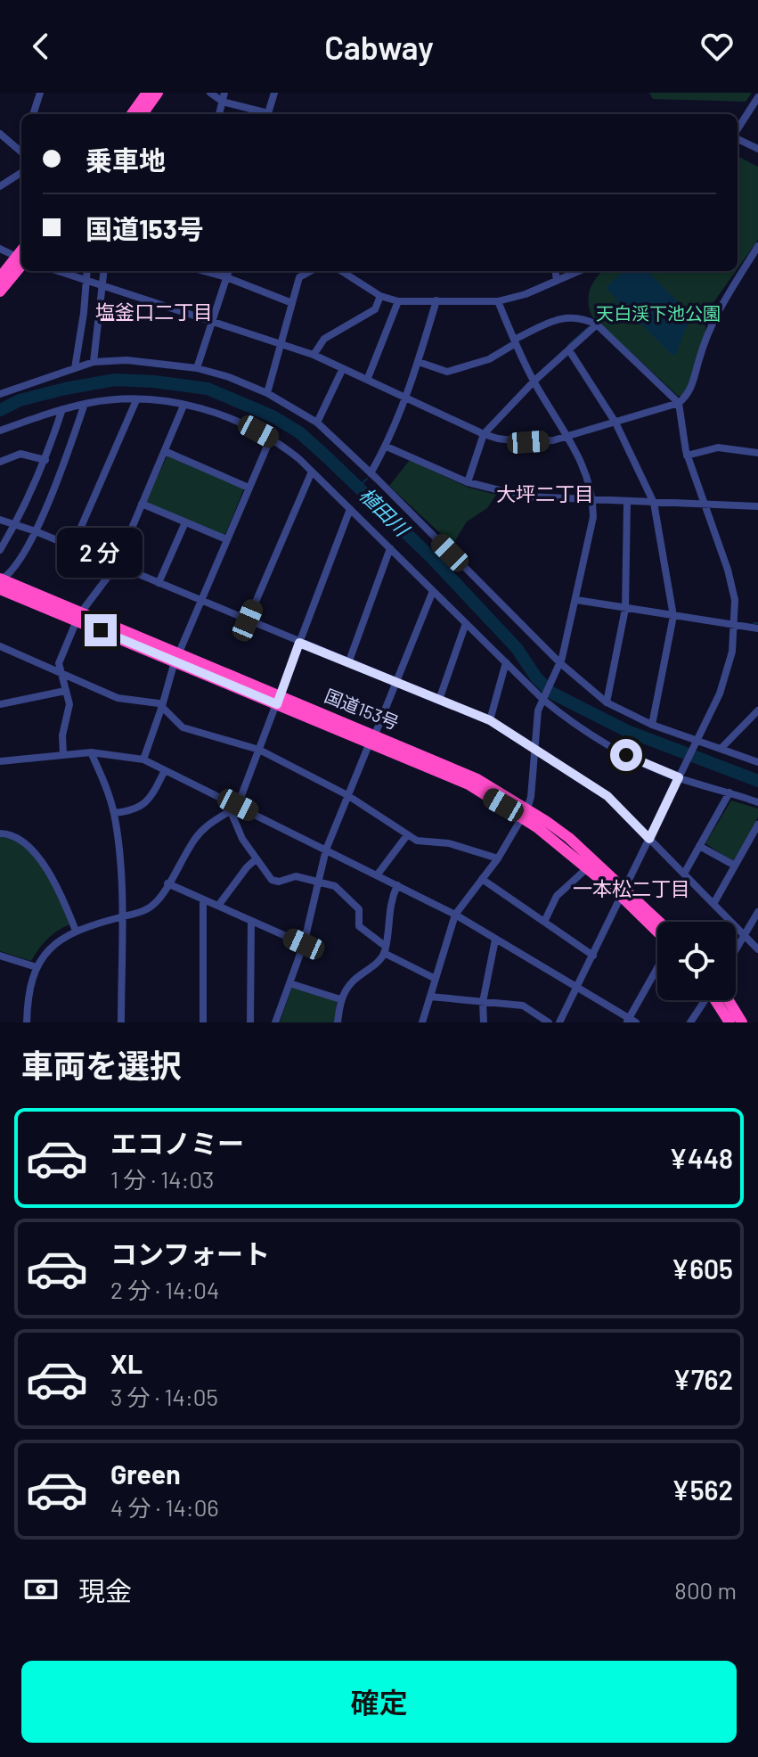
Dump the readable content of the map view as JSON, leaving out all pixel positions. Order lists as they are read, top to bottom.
{
  "streets": {
    "highway": ["国道153号"]
  },
  "districts": ["塩釜口二丁目", "大坪二丁目", "一本松二丁目"],
  "water": ["植田川"],
  "parks": ["天白渓下池公園"],
  "page": {
    "header": "Cabway",
    "banner": ["乗車地", "国道153号"],
    "bubble": "2 分",
    "heading": "車両を選択",
    "list": [
      {
        "name": "エコノミー",
        "note": "1 分 · 14:03",
        "value": "¥448"
      },
      {
        "name": "コンフォート",
        "note": "2 分 · 14:04",
        "value": "¥605"
      },
      {
        "name": "XL",
        "note": "3 分 · 14:05",
        "value": "¥762"
      },
      {
        "name": "Green",
        "note": "4 分 · 14:06",
        "value": "¥562"
      }
    ],
    "pay": ["現金", "800 m"],
    "buttons": "確定"
  }
}
